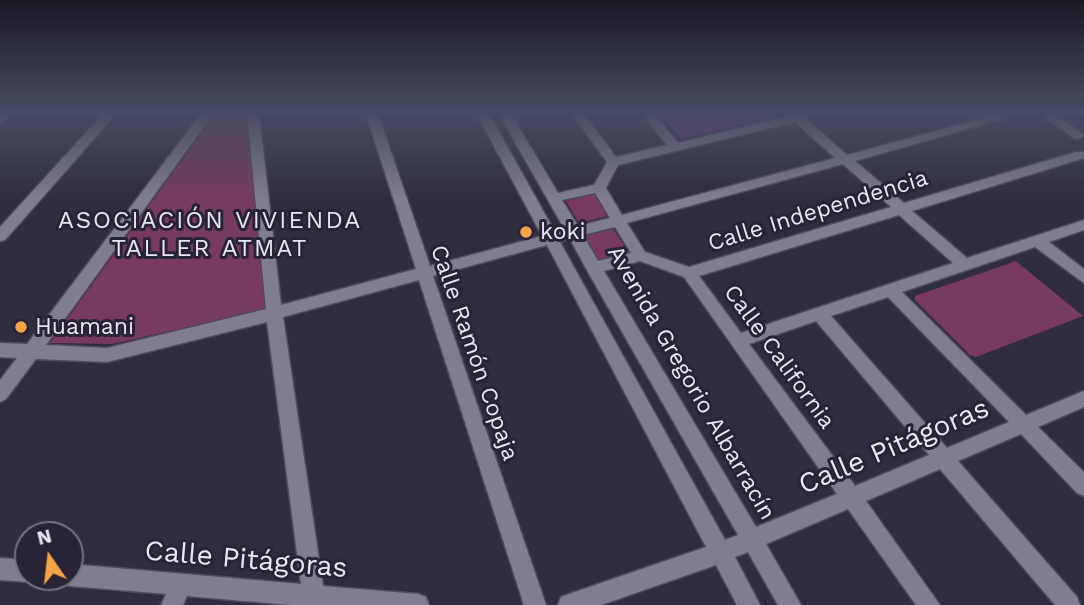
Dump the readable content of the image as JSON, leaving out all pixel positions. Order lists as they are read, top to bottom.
{
  "streets": {
    "street": [
      "Calle Independencia",
      "Calle Ramón Copaja",
      "Calle California",
      "Avenida Gregorio Albarracín",
      "Calle Pitágoras"
    ]
  },
  "crossings": [
    ["Calle Independencia", "Calle California"],
    ["Calle California", "Calle Pitágoras"],
    ["Avenida Gregorio Albarracín", "Calle Pitágoras"]
  ],
  "districts": ["ASOCIACIÓN VIVIENDA TALLER ATMAT"],
  "places": ["koki", "Huamani"],
  "north": "top"
}
